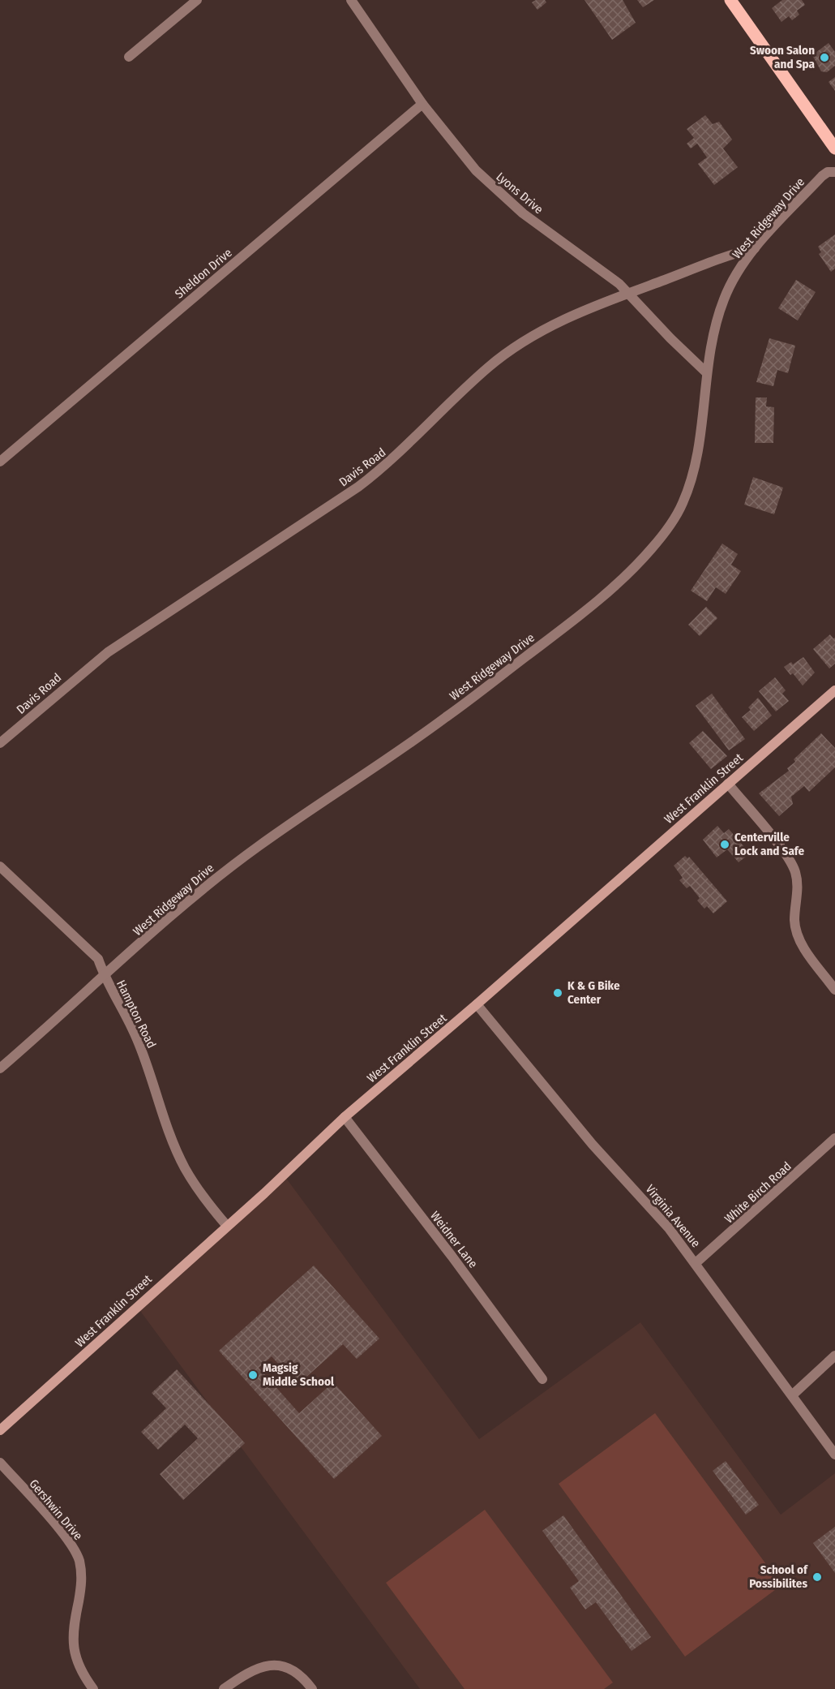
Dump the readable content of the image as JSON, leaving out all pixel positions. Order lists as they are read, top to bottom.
{
  "streets": {
    "main road": ["West Franklin Street"],
    "street": [
      "Lyons Drive",
      "West Ridgeway Drive",
      "Sheldon Drive",
      "Davis Road",
      "Hampton Road",
      "White Birch Road",
      "Virginia Avenue",
      "Weidner Lane",
      "Gershwin Drive"
    ]
  },
  "crossings": [
    ["Lyons Drive", "West Ridgeway Drive"],
    ["Lyons Drive", "Sheldon Drive"],
    ["Lyons Drive", "Davis Road"],
    ["West Ridgeway Drive", "Davis Road"],
    ["West Ridgeway Drive", "Hampton Road"],
    ["West Franklin Street", "Hampton Road"],
    ["West Franklin Street", "Virginia Avenue"],
    ["West Franklin Street", "Weidner Lane"],
    ["White Birch Road", "Virginia Avenue"]
  ],
  "places": [
    "Swoon Salon and Spa",
    "Centerville Lock and Safe",
    "K & G Bike Center",
    "Magsig Middle School",
    "School of Possibilites"
  ]
}
